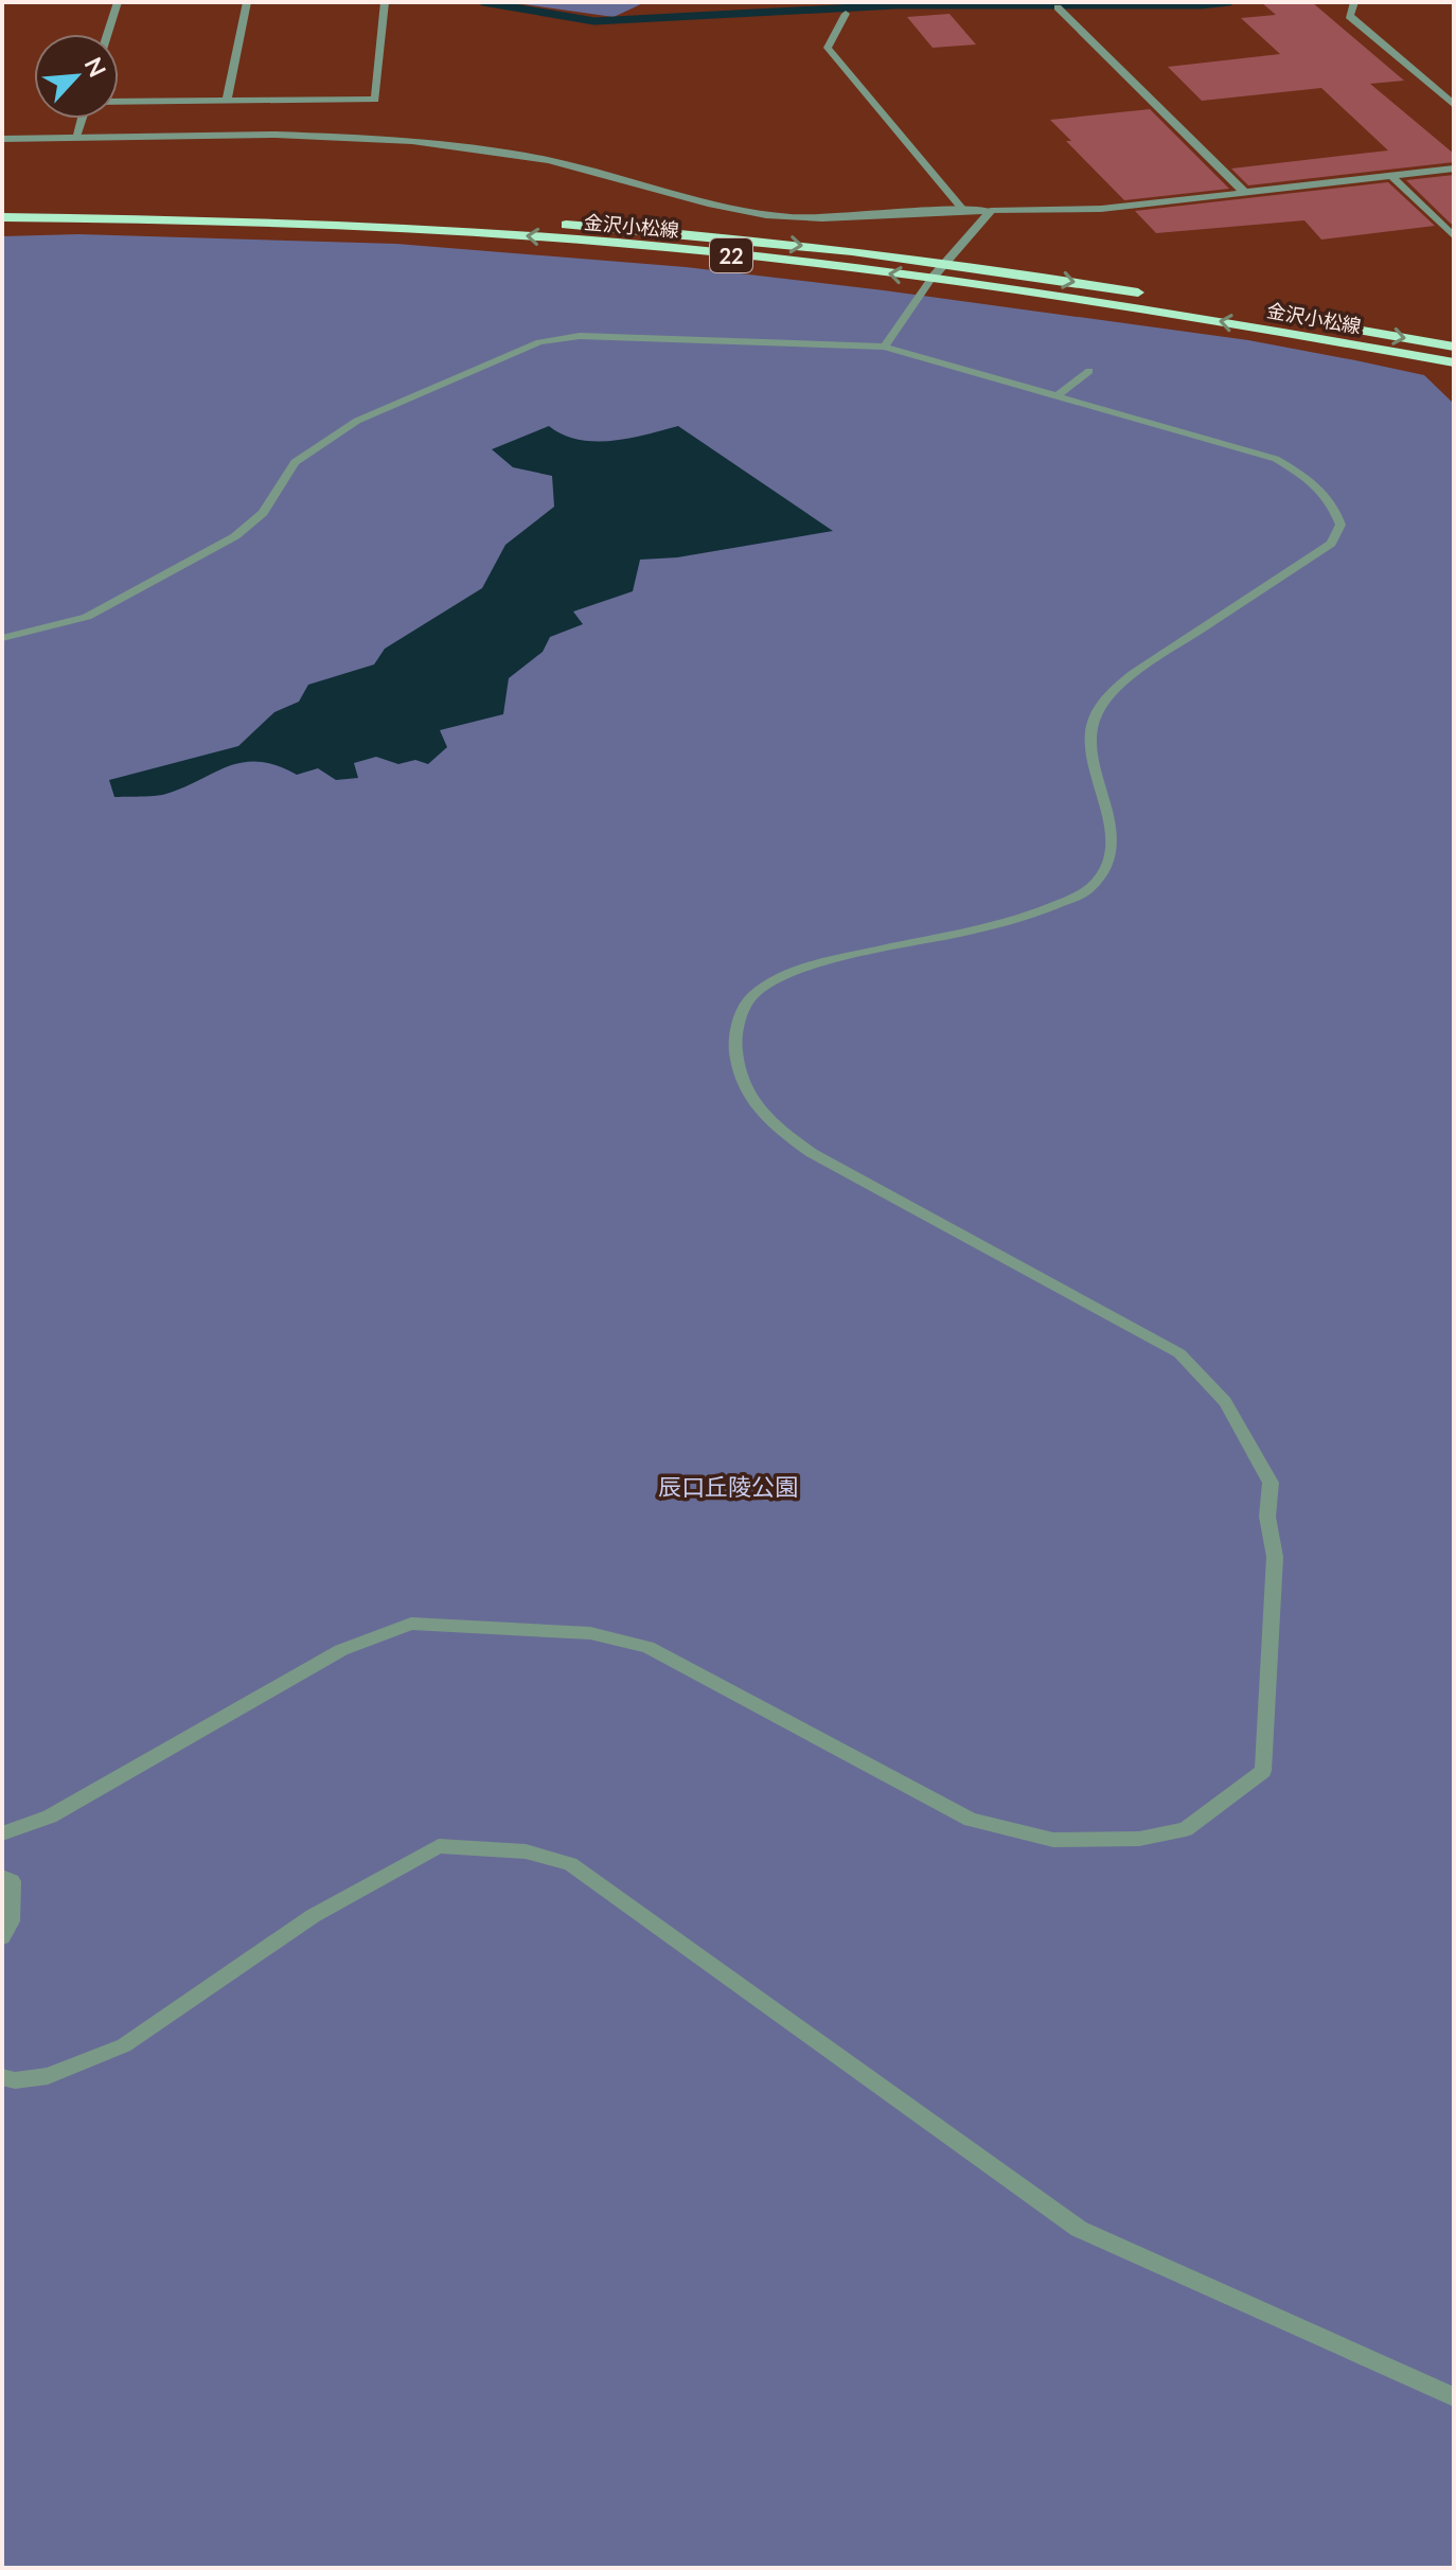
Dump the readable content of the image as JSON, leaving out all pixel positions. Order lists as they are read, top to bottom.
{
  "streets": {
    "main road": ["金沢小松線", "22"]
  },
  "parks": ["辰口丘陵公園"],
  "north": "top right"
}
